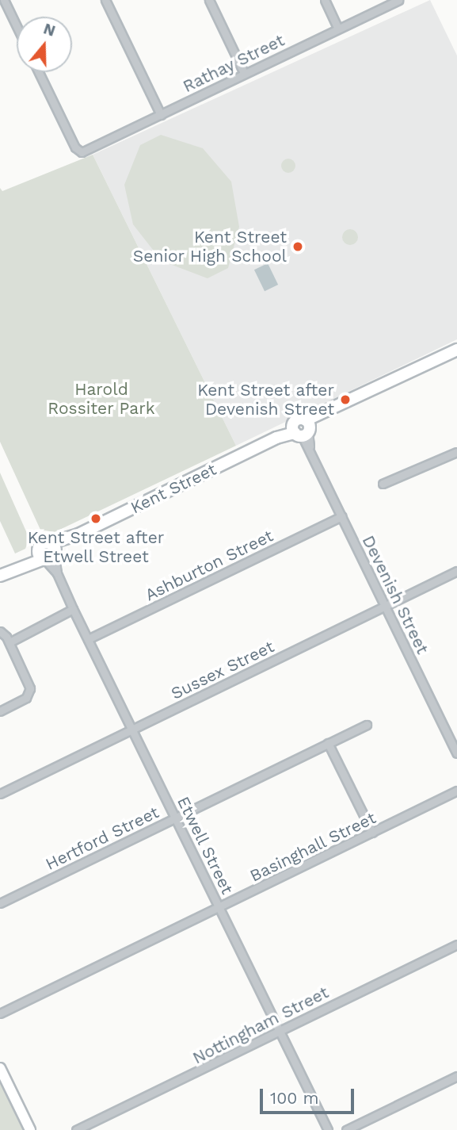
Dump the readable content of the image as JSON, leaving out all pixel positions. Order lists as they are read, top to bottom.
{
  "streets": {
    "main road": ["Kent Street"],
    "street": [
      "Rathay Street",
      "Ashburton Street",
      "Devenish Street",
      "Sussex Street",
      "Hertford Street",
      "Etwell Street",
      "Basinghall Street",
      "Nottingham Street"
    ]
  },
  "crossings": [
    ["Kent Street", "Devenish Street"],
    ["Kent Street", "Etwell Street"],
    ["Ashburton Street", "Devenish Street"],
    ["Ashburton Street", "Etwell Street"],
    ["Devenish Street", "Sussex Street"],
    ["Sussex Street", "Etwell Street"],
    ["Hertford Street", "Etwell Street"],
    ["Etwell Street", "Basinghall Street"],
    ["Etwell Street", "Nottingham Street"]
  ],
  "parks": ["Harold Rossiter Park"],
  "places": ["Kent Street Senior High School", "Kent Street after Devenish Street", "Kent Street after Etwell Street"],
  "scale_bar": "100 m",
  "north": "top"
}
